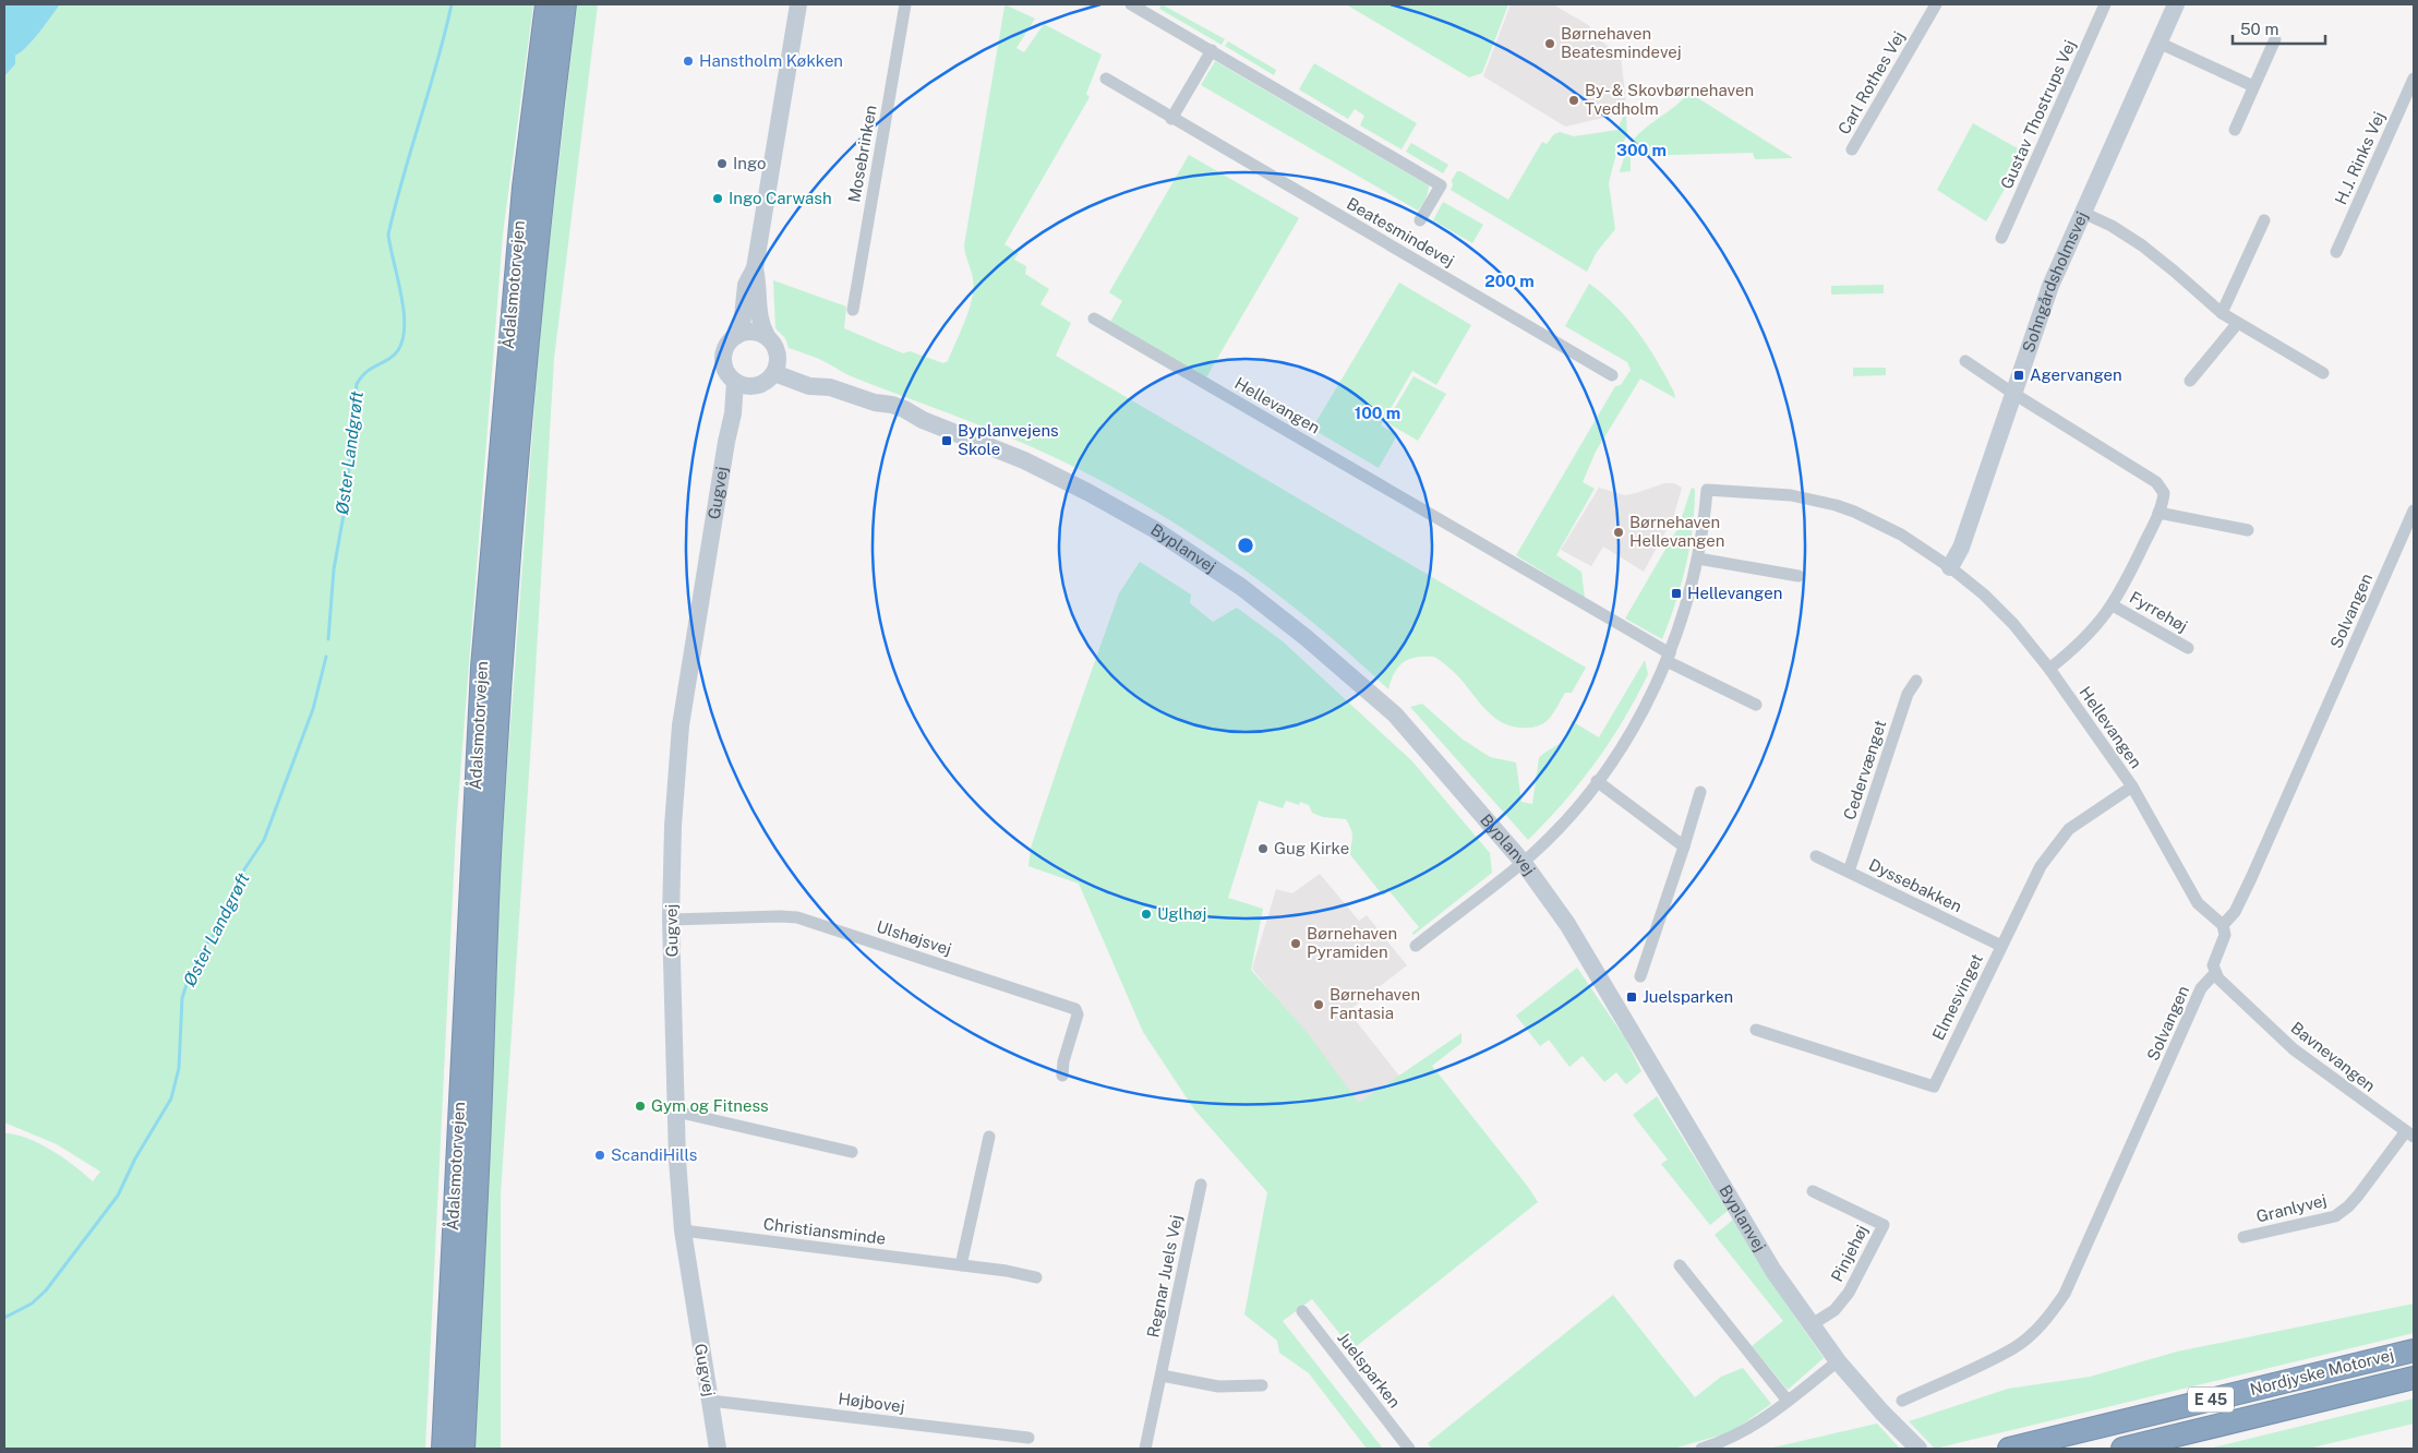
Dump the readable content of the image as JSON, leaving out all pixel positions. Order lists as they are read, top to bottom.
{
  "streets": {
    "highway": ["Ådalsmotorvejen", "Nordjyske Motorvej", "E 45"],
    "street": [
      "Carl Rothes Vej",
      "Gustav Thostrups Vej",
      "Mosebrinken",
      "H.J. Rinks Vej",
      "Beatesmindevej",
      "Sohngårdsholmsvej",
      "Hellevangen",
      "Gugvej",
      "Byplanvej",
      "Solvangen",
      "Fyrrehøj",
      "Cedervænget",
      "Dyssebakken",
      "Ulshøjsvej",
      "Elmesvinget",
      "Bavnevangen",
      "Granlyvej",
      "Christiansminde",
      "Pinjehøj",
      "Regnar Juels Vej",
      "Juelsparken",
      "Højbovej"
    ]
  },
  "crossings": [
    ["Sohngårdsholmsvej", "Hellevangen"],
    ["Hellevangen", "Byplanvej"],
    ["Hellevangen", "Solvangen"],
    ["Hellevangen", "Elmesvinget"],
    ["Gugvej", "Byplanvej"],
    ["Gugvej", "Ulshøjsvej"],
    ["Gugvej", "Christiansminde"],
    ["Gugvej", "Højbovej"],
    ["Byplanvej", "Pinjehøj"],
    ["Solvangen", "Bavnevangen"],
    ["Cedervænget", "Dyssebakken"],
    ["Dyssebakken", "Elmesvinget"],
    ["Bavnevangen", "Granlyvej"]
  ],
  "water": ["Øster Landgrøft"],
  "places": {
    "other": [
      "Børnehaven Beatesmindevej",
      "Hanstholm Køkken",
      "By- & Skovbørnehaven Tvedholm",
      "Ingo",
      "Ingo Carwash",
      "Børnehaven Hellevangen",
      "Gug Kirke",
      "Uglhøj",
      "Børnehaven Pyramiden",
      "Børnehaven Fantasia",
      "Gym og Fitness",
      "ScandiHills"
    ],
    "transit": [
      "Agervangen",
      "Byplanvejens Skole",
      "Hellevangen",
      "Juelsparken"
    ]
  },
  "scale_bar": "50 m",
  "rings": ["300 m", "200 m", "100 m"]
}
